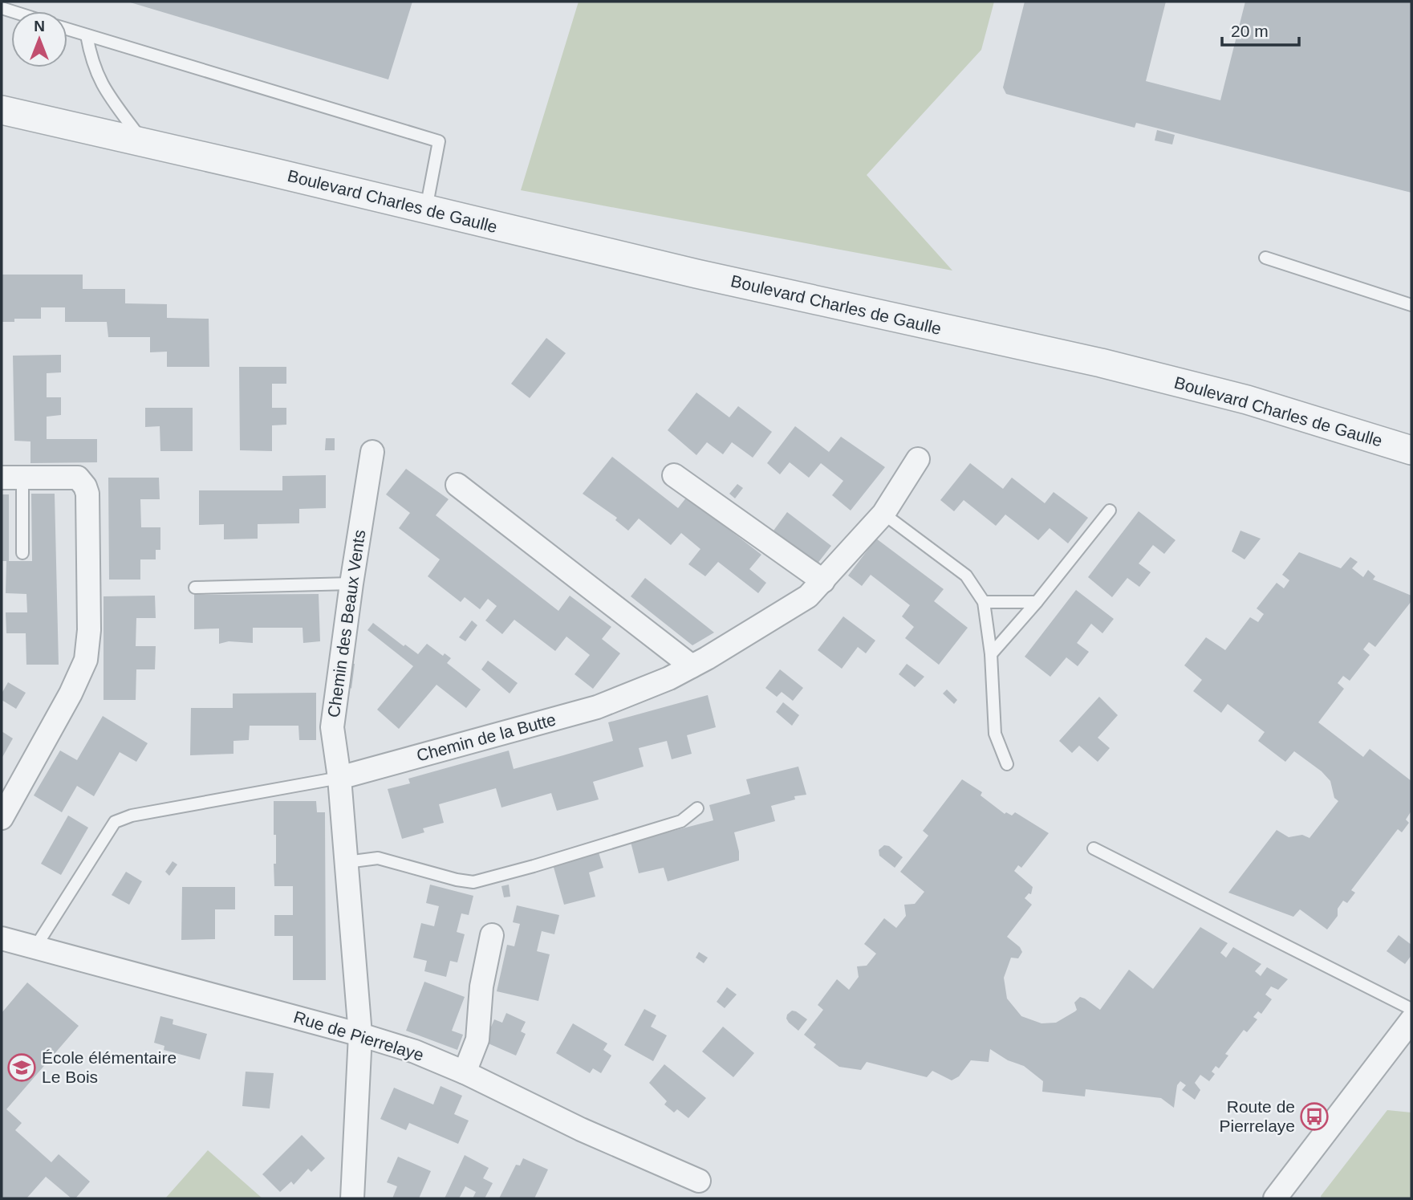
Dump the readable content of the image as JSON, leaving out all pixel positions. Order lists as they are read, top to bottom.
{
  "streets": {
    "street": [
      "Boulevard Charles de Gaulle",
      "Chemin des Beaux Vents",
      "Chemin de la Butte",
      "Rue de Pierrelaye"
    ]
  },
  "crossings": [
    ["Chemin des Beaux Vents", "Chemin de la Butte"],
    ["Chemin des Beaux Vents", "Rue de Pierrelaye"],
    ["Chemin de la Butte", "Rue de Pierrelaye"]
  ],
  "places": {
    "school or university": ["École élémentaire Le Bois"],
    "bus stop": ["Route de Pierrelaye"]
  },
  "scale_bar": "20 m",
  "north": "top"
}
